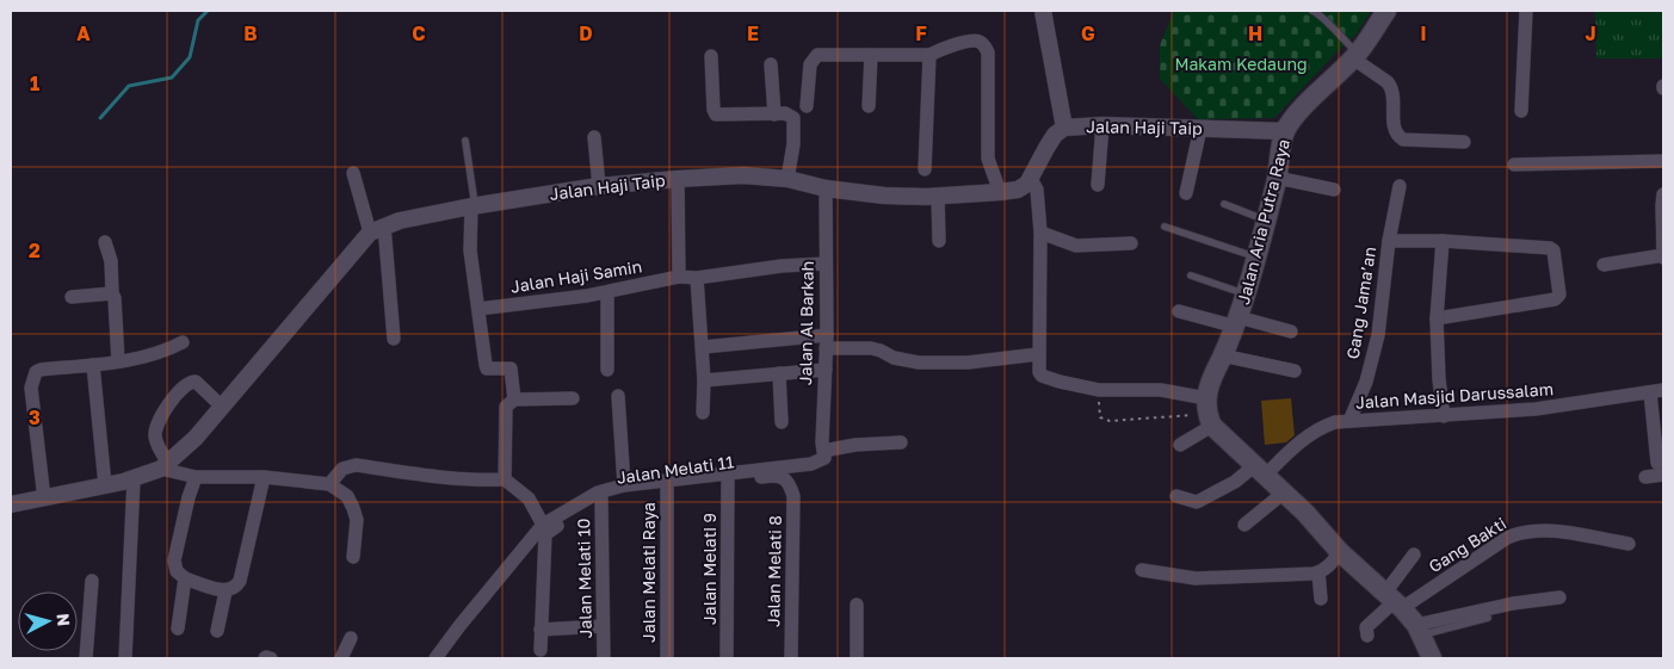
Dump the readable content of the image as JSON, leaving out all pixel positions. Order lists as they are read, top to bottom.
{
  "streets": {
    "main road": ["Jalan Aria Putra Raya"],
    "street": [
      "Jalan Haji Taip",
      "Jalan Haji Samin",
      "Gang Jama’an",
      "Jalan Al Barkah",
      "Jalan Masjid Darussalam",
      "Jalan Melati 11",
      "Gang Bakti",
      "Jalan Melati 9",
      "Jalan Melati 8",
      "Jalan Melati Raya",
      "Jalan Melati 10"
    ]
  },
  "crossings": [
    ["Jalan Haji Taip", "Jalan Aria Putra Raya"],
    ["Jalan Haji Taip", "Jalan Al Barkah"],
    ["Jalan Haji Samin", "Jalan Al Barkah"],
    ["Gang Jama’an", "Jalan Masjid Darussalam"],
    ["Jalan Melati 11", "Jalan Melati 9"],
    ["Jalan Melati 11", "Jalan Melati 8"],
    ["Jalan Melati 11", "Jalan Melati Raya"],
    ["Jalan Melati 11", "Jalan Melati 10"]
  ],
  "parks": ["Makam Kedaung"],
  "north": "right",
  "grid": {
    "columns": [
      "A",
      "B",
      "C",
      "D",
      "E",
      "F",
      "G",
      "H",
      "I",
      "J"
    ],
    "rows": ["1", "2", "3"]
  }
}
